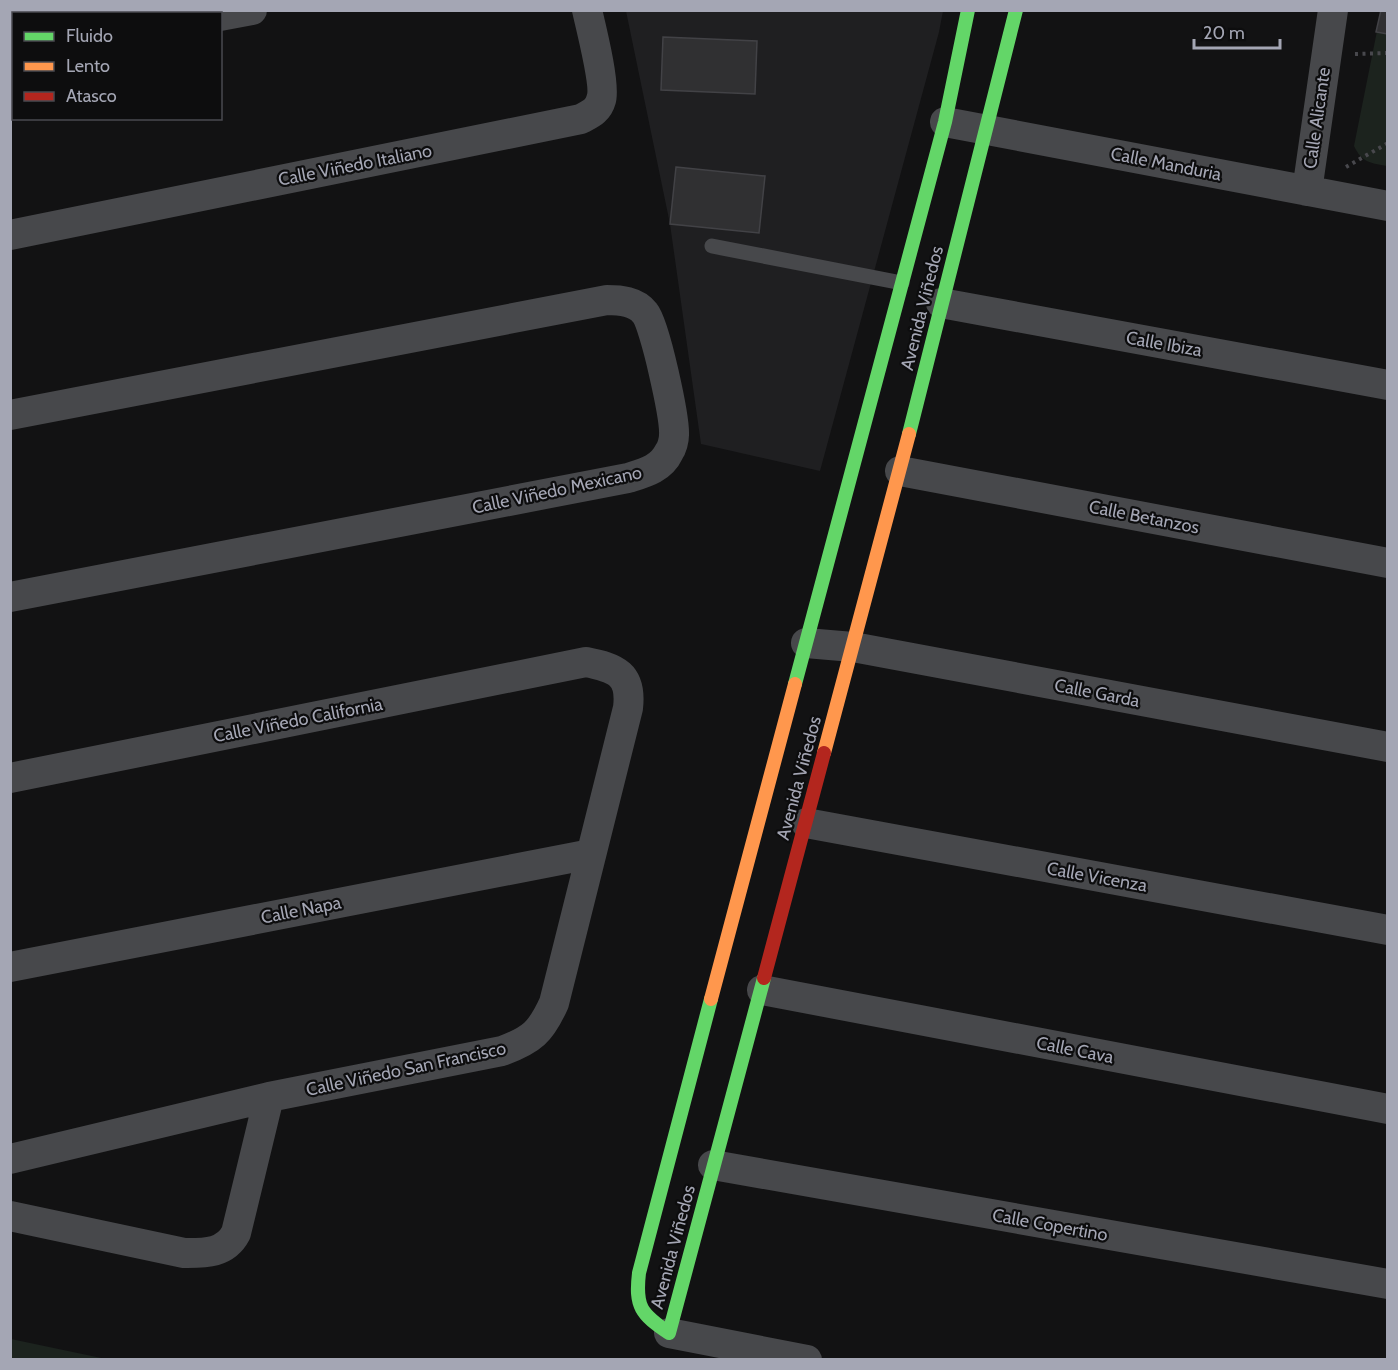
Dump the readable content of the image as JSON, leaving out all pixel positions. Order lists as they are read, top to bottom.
{
  "streets": {
    "street": [
      "Calle Alicante",
      "Calle Manduria",
      "Calle Viñedo Italiano",
      "Avenida Viñedos",
      "Calle Ibiza",
      "Calle Viñedo Mexicano",
      "Calle Betanzos",
      "Calle Garda",
      "Calle Viñedo California",
      "Calle Vicenza",
      "Calle Napa",
      "Calle Cava",
      "Calle Viñedo San Francisco",
      "Calle Copertino"
    ]
  },
  "crossings": [
    ["Calle Alicante", "Calle Manduria"],
    ["Calle Manduria", "Avenida Viñedos"],
    ["Avenida Viñedos", "Calle Ibiza"],
    ["Avenida Viñedos", "Calle Betanzos"],
    ["Avenida Viñedos", "Calle Garda"],
    ["Avenida Viñedos", "Calle Vicenza"],
    ["Avenida Viñedos", "Calle Cava"],
    ["Avenida Viñedos", "Calle Copertino"],
    ["Calle Viñedo California", "Calle Viñedo San Francisco"],
    ["Calle Napa", "Calle Viñedo San Francisco"]
  ],
  "legend": ["Fluido", "Lento", "Atasco"],
  "scale_bar": "20 m"
}
